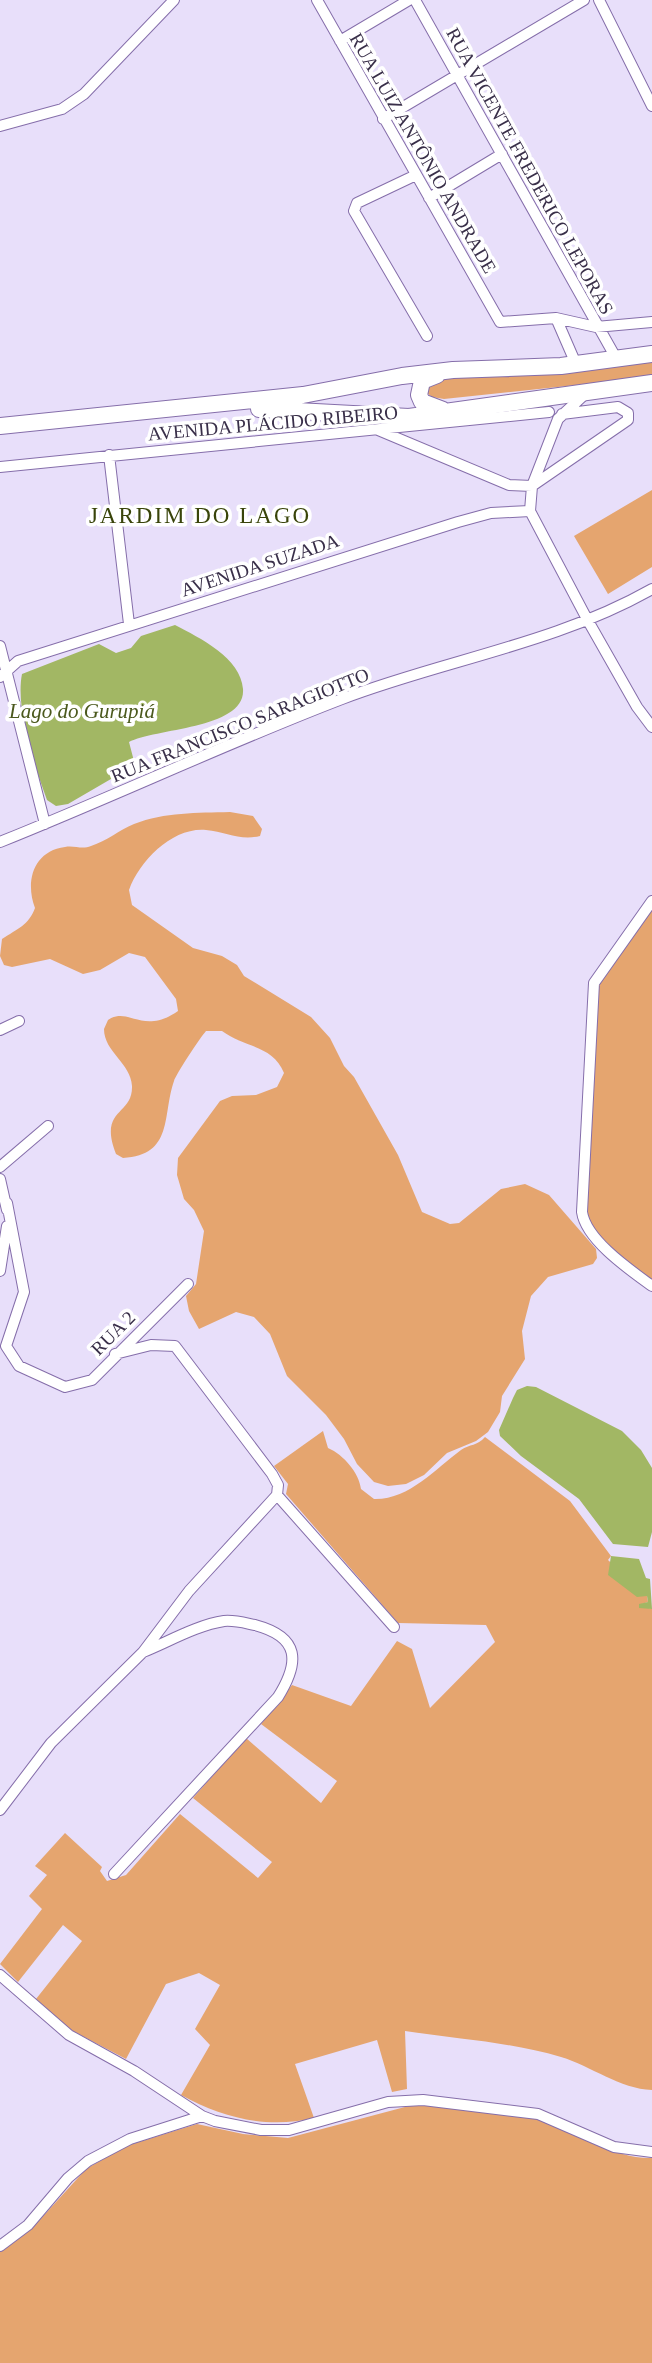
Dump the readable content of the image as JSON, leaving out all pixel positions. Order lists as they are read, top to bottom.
{
  "streets": {
    "street": [
      "RUA LUIZ ANTÔNIO ANDRADE",
      "RUA VICENTE FREDERICO LEPORAS",
      "AVENIDA PLÁCIDO RIBEIRO",
      "AVENIDA SUZADA",
      "RUA FRANCISCO SARAGIOTTO",
      "RUA 2"
    ]
  },
  "districts": ["JARDIM DO LAGO"],
  "water": ["Lago do Gurupiá"]
}
